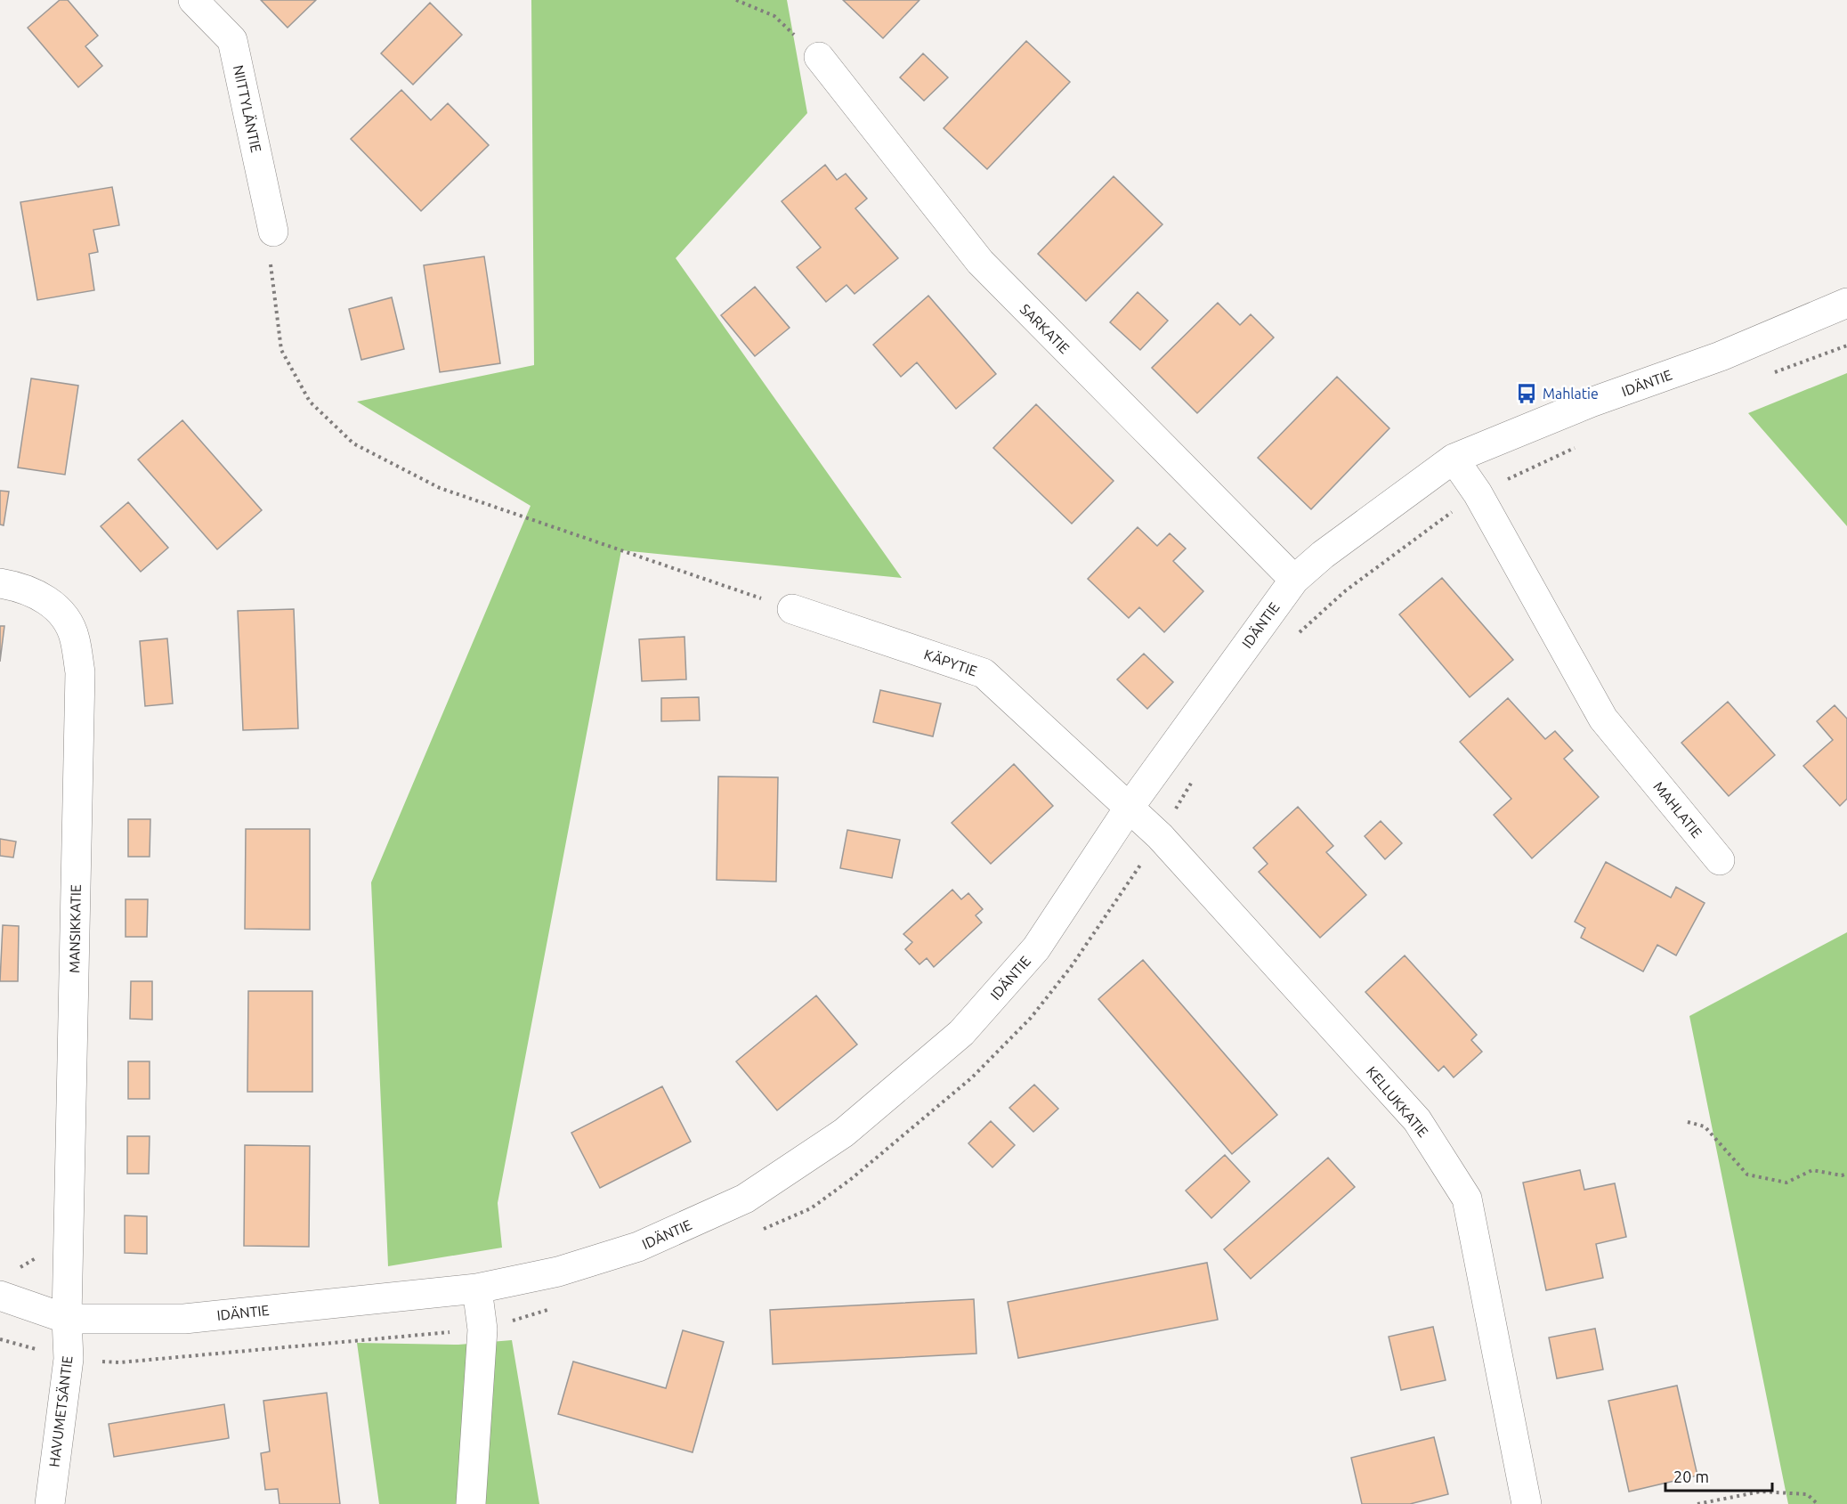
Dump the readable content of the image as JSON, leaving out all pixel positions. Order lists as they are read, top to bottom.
{
  "streets": {
    "street": [
      "NIITTYLÄNTIE",
      "SARKATIE",
      "IDÄNTIE",
      "KÄPYTIE",
      "MAHLATIE",
      "MANSIKKATIE",
      "KELLUKKATIE",
      "HAVUMETSÄNTIE"
    ]
  },
  "crossings": [
    ["SARKATIE", "IDÄNTIE"],
    ["IDÄNTIE", "KÄPYTIE"],
    ["IDÄNTIE", "MAHLATIE"],
    ["IDÄNTIE", "MANSIKKATIE"],
    ["IDÄNTIE", "KELLUKKATIE"],
    ["IDÄNTIE", "HAVUMETSÄNTIE"],
    ["KÄPYTIE", "KELLUKKATIE"],
    ["MANSIKKATIE", "HAVUMETSÄNTIE"]
  ],
  "places": {
    "bus stop": ["Mahlatie"]
  },
  "scale_bar": "20 m"
}
